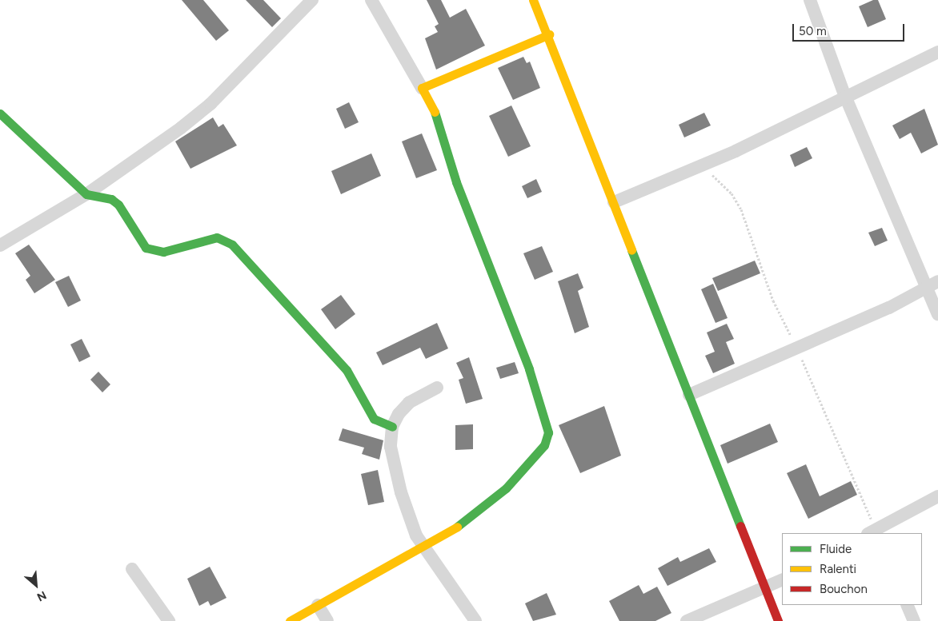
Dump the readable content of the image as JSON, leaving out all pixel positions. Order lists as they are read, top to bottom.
{
  "legend": ["Fluide", "Ralenti", "Bouchon"],
  "scale_bar": "50 m",
  "north": "bottom right"
}
